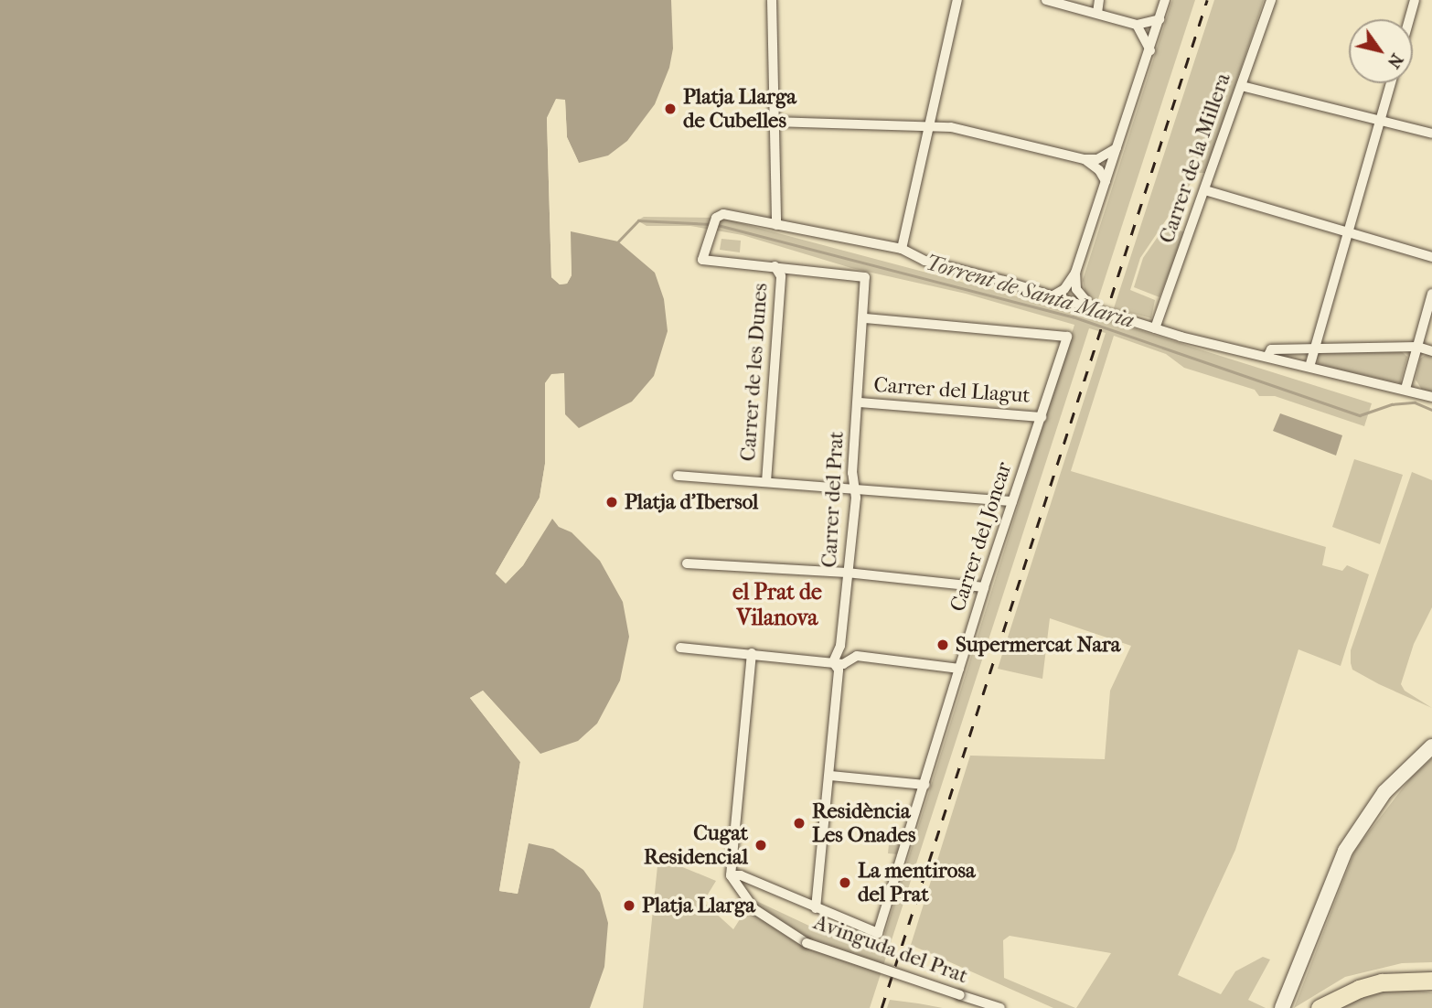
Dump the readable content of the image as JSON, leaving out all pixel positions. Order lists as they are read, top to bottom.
{
  "streets": {
    "street": [
      "Carrer de la Millera",
      "Carrer de les Dunes",
      "Carrer del Llagut",
      "Carrer del Prat",
      "Carrer del Joncar",
      "Avinguda del Prat"
    ]
  },
  "crossings": [
    ["Carrer del Llagut", "Carrer del Prat"],
    ["Carrer del Llagut", "Carrer del Joncar"],
    ["Carrer del Prat", "Carrer del Joncar"]
  ],
  "districts": ["el Prat de Vilanova"],
  "water": ["Torrent de Santa Maria"],
  "places": [
    "Platja Llarga de Cubelles",
    "Platja d'Ibersol",
    "Supermercat Nara",
    "Residència Les Onades",
    "Cugat Residencial",
    "La mentirosa del Prat",
    "Platja Llarga"
  ],
  "north": "bottom right"
}
